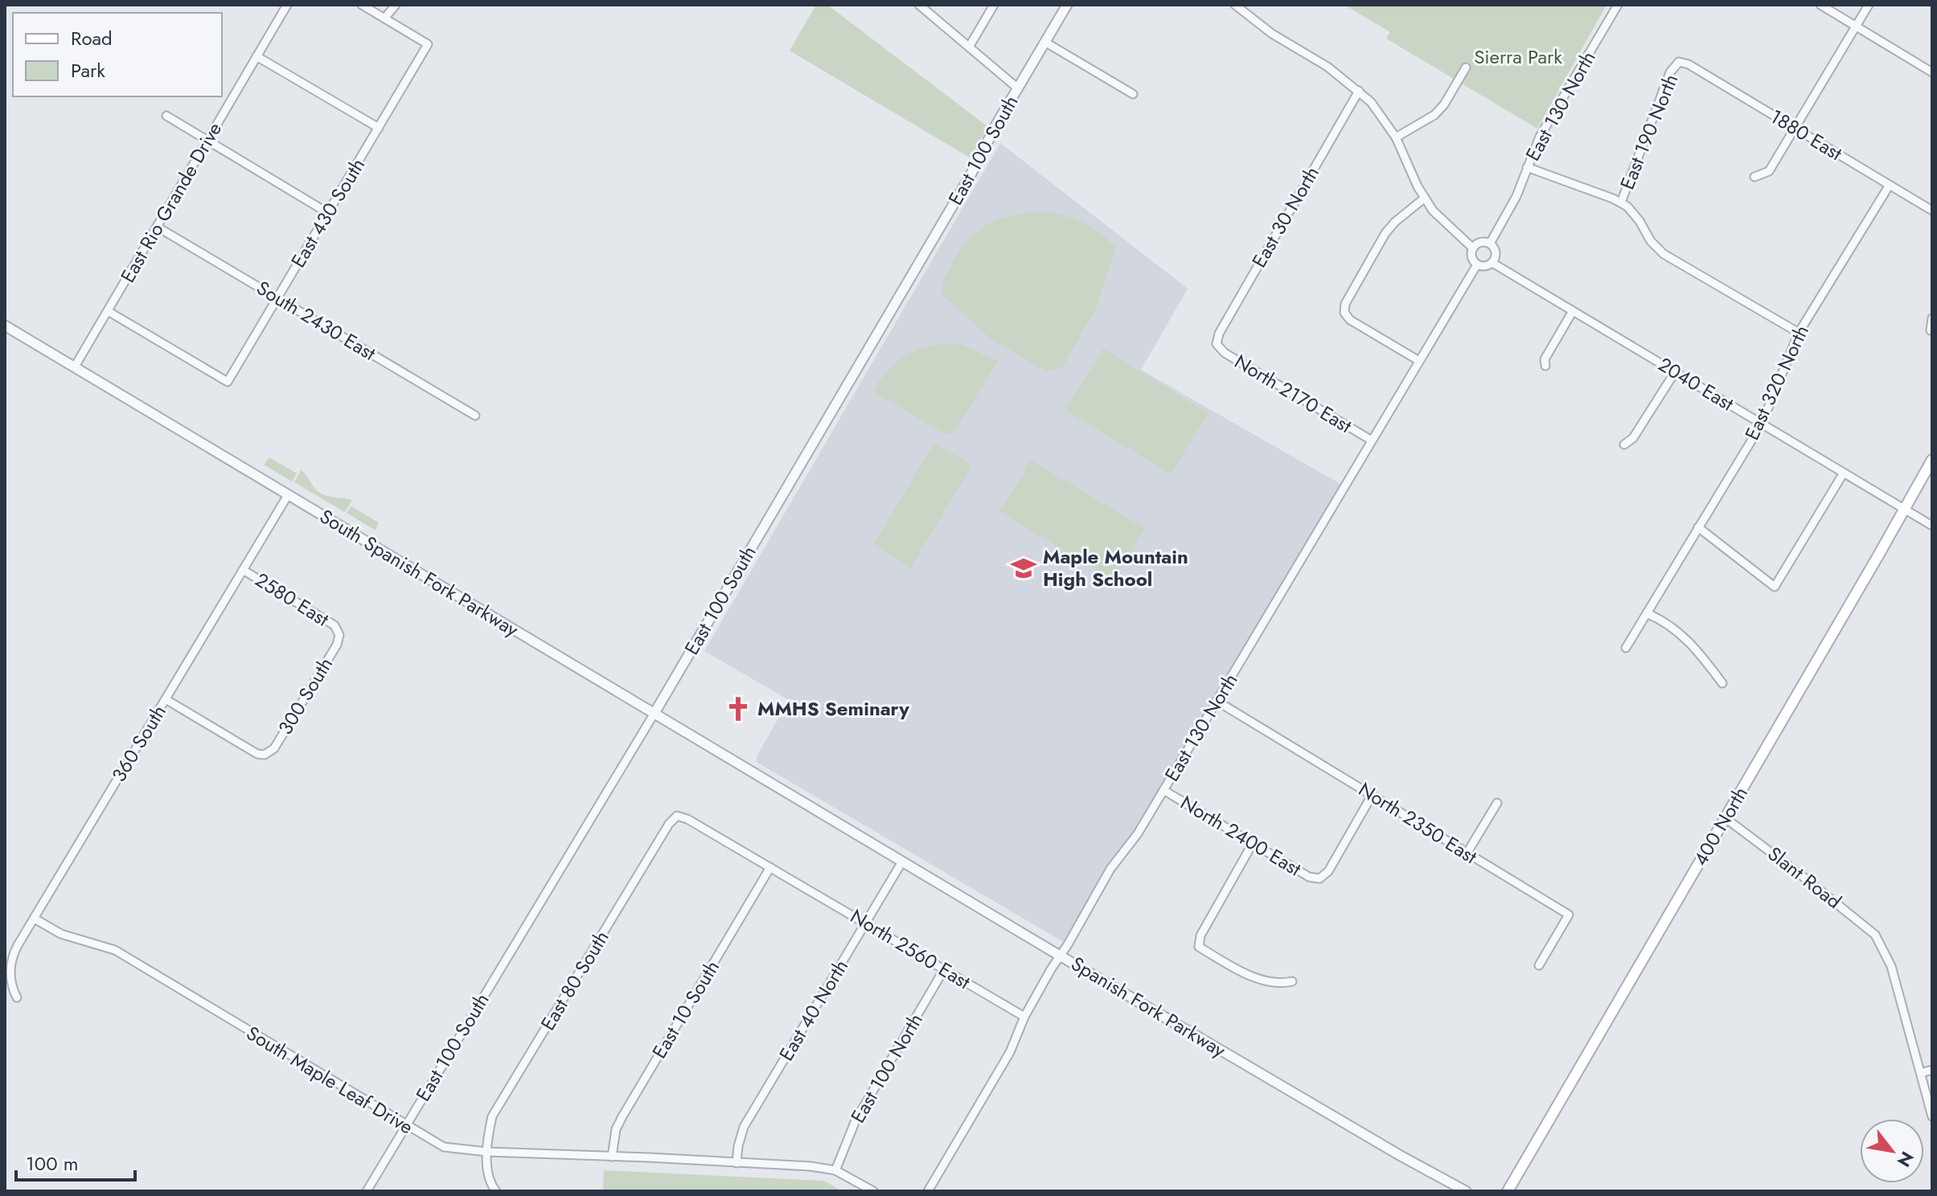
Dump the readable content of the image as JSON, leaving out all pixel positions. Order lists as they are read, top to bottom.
{
  "streets": {
    "main road": ["400 North"],
    "street": [
      "East 130 North",
      "East 190 North",
      "1880 East",
      "East 100 South",
      "East Rio Grande Drive",
      "East 430 South",
      "East 30 North",
      "South 2430 East",
      "East 320 North",
      "2040 East",
      "North 2170 East",
      "South Spanish Fork Parkway",
      "2580 East",
      "300 South",
      "360 South",
      "North 2350 East",
      "North 2400 East",
      "Slant Road",
      "North 2560 East",
      "East 80 South",
      "Spanish Fork Parkway",
      "East 10 South",
      "East 40 North",
      "East 100 North",
      "South Maple Leaf Drive"
    ]
  },
  "crossings": [
    ["East 130 North", "2040 East"],
    ["East 130 North", "North 2170 East"],
    ["East 130 North", "North 2350 East"],
    ["East 130 North", "North 2400 East"],
    ["East 130 North", "North 2560 East"],
    ["East 130 North", "Spanish Fork Parkway"],
    ["East 190 North", "1880 East"],
    ["1880 East", "East 320 North"],
    ["East 100 South", "South Spanish Fork Parkway"],
    ["East 100 South", "South Maple Leaf Drive"],
    ["East Rio Grande Drive", "East 430 South"],
    ["East Rio Grande Drive", "South 2430 East"],
    ["East Rio Grande Drive", "South Spanish Fork Parkway"],
    ["East 430 South", "South 2430 East"],
    ["East 30 North", "North 2170 East"],
    ["East 320 North", "2040 East"],
    ["2040 East", "400 North"],
    ["South Spanish Fork Parkway", "360 South"],
    ["South Spanish Fork Parkway", "Spanish Fork Parkway"],
    ["2580 East", "300 South"],
    ["2580 East", "360 South"],
    ["300 South", "360 South"],
    ["360 South", "South Maple Leaf Drive"],
    ["North 2350 East", "North 2400 East"],
    ["400 North", "Slant Road"],
    ["North 2560 East", "East 80 South"],
    ["North 2560 East", "East 10 South"],
    ["North 2560 East", "East 40 North"],
    ["North 2560 East", "East 100 North"],
    ["East 80 South", "South Maple Leaf Drive"],
    ["Spanish Fork Parkway", "East 40 North"],
    ["East 10 South", "South Maple Leaf Drive"],
    ["East 40 North", "South Maple Leaf Drive"],
    ["East 100 North", "South Maple Leaf Drive"]
  ],
  "parks": ["Sierra Park"],
  "places": {
    "school or university": ["Maple Mountain High School"],
    "church": ["MMHS Seminary"]
  },
  "legend": ["Road", "Park"],
  "scale_bar": "100 m",
  "north": "bottom right"
}
